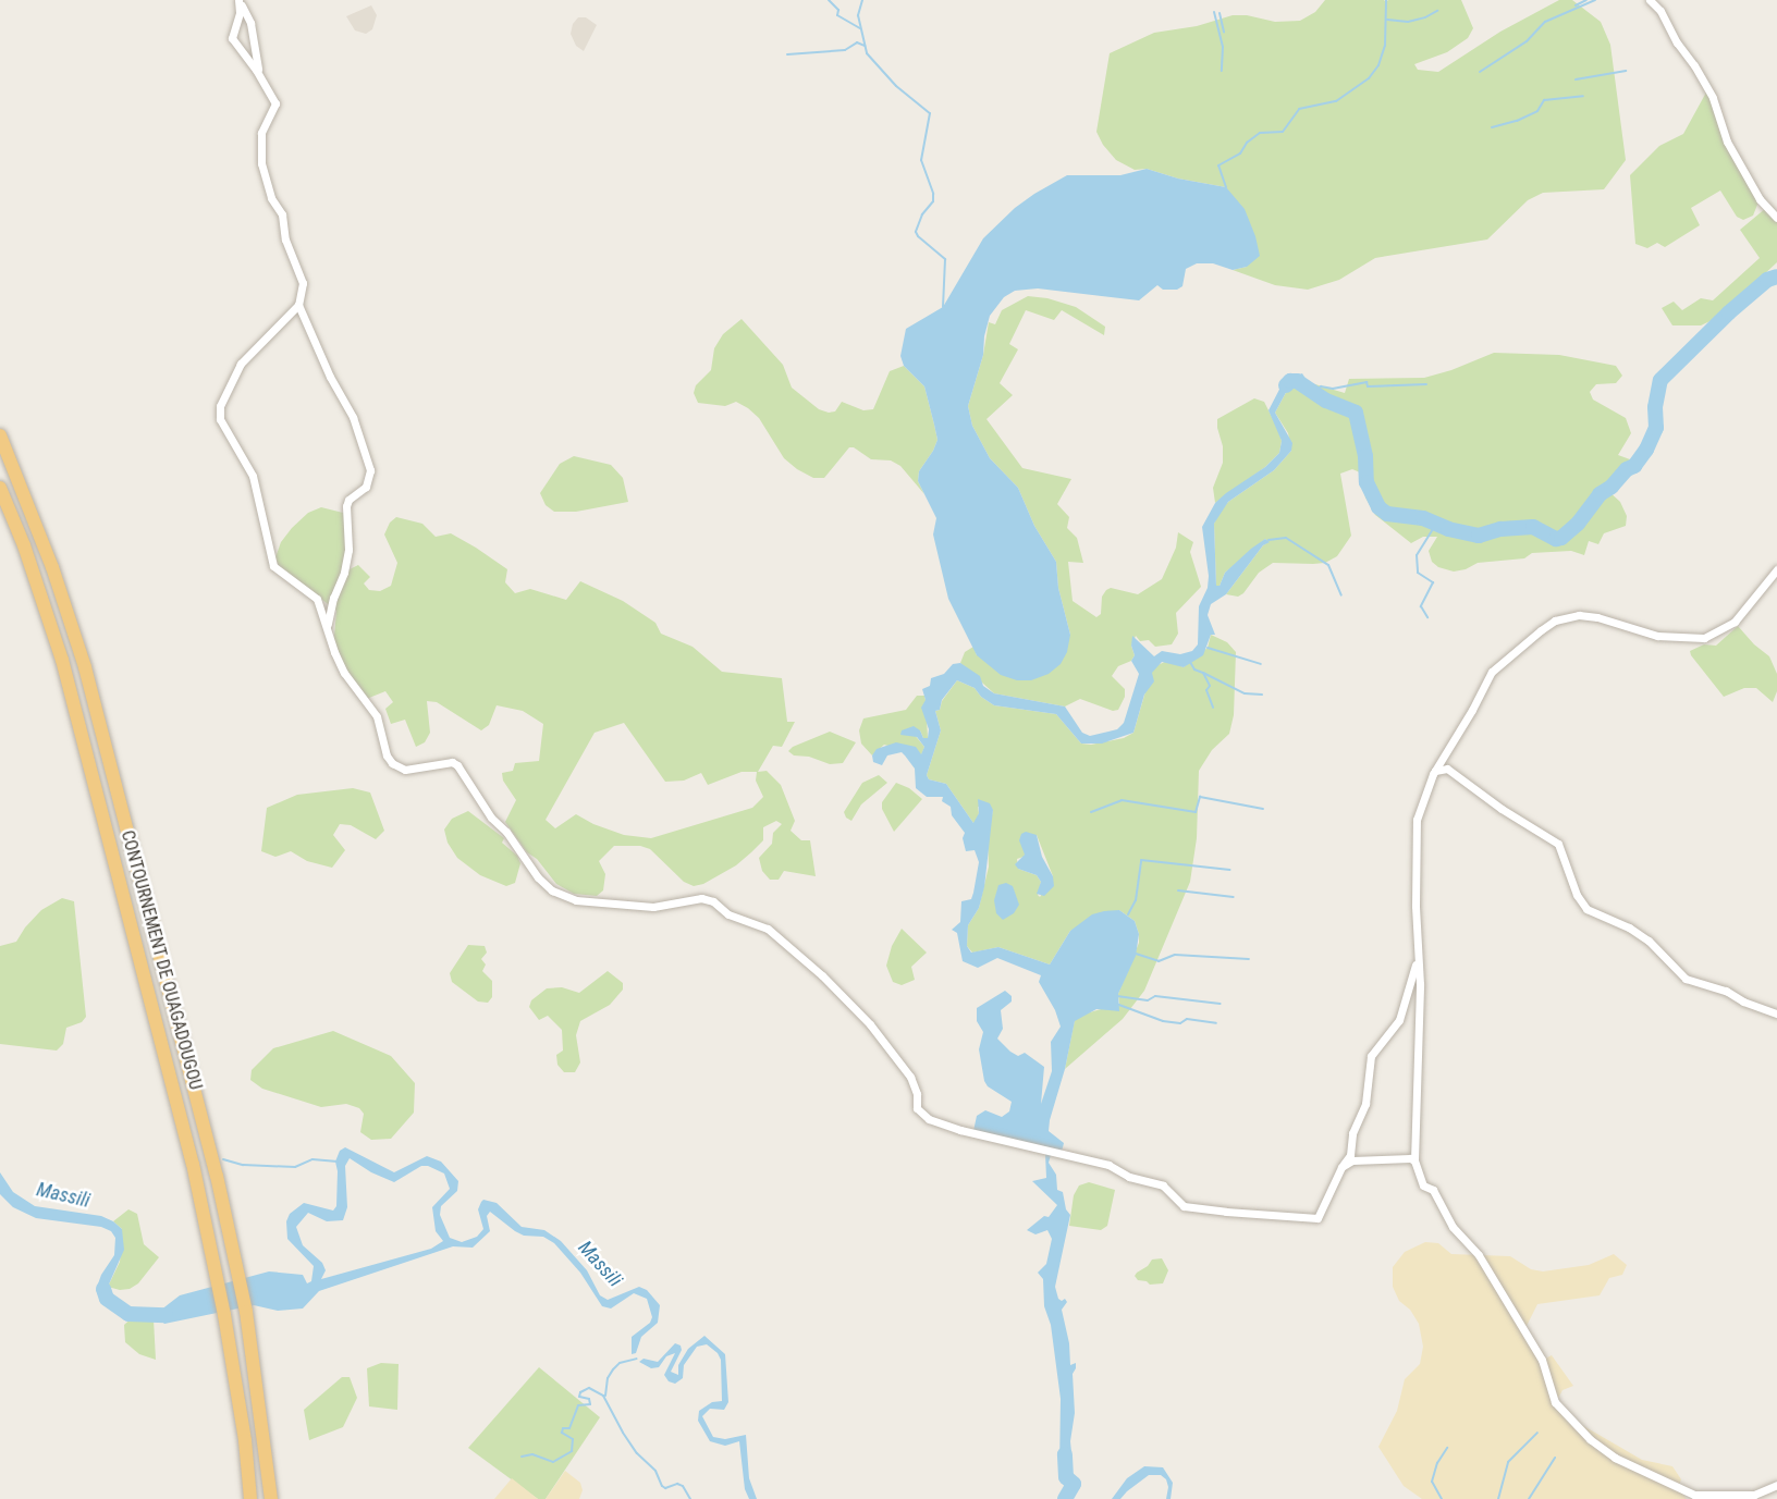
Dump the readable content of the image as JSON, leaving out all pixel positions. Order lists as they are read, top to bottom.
{
  "streets": {
    "highway": ["CONTOURNEMENT DE OUAGADOUGOU"]
  },
  "water": ["Massili"]
}
